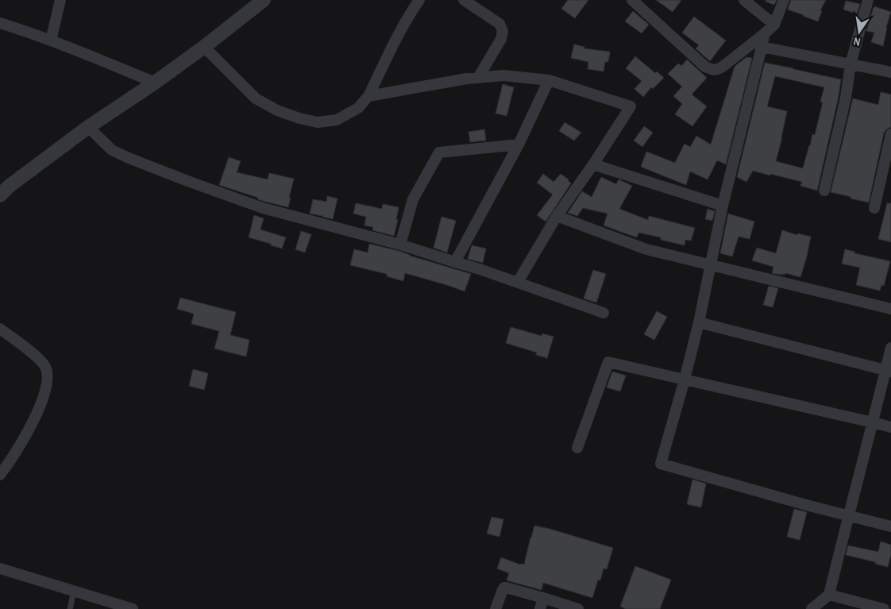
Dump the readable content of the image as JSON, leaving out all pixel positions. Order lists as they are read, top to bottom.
{
  "north": "bottom"
}
